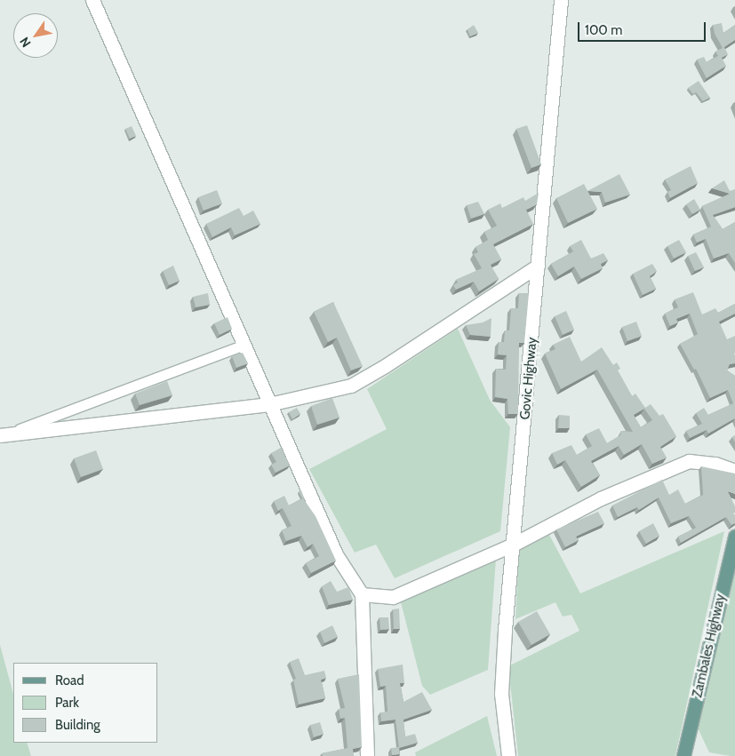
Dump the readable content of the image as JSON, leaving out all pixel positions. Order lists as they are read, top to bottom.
{
  "streets": {
    "main road": ["Zambales Highway"],
    "street": ["Govic Highway"]
  },
  "legend": ["Road", "Park", "Building"],
  "scale_bar": "100 m",
  "north": "bottom left"
}
